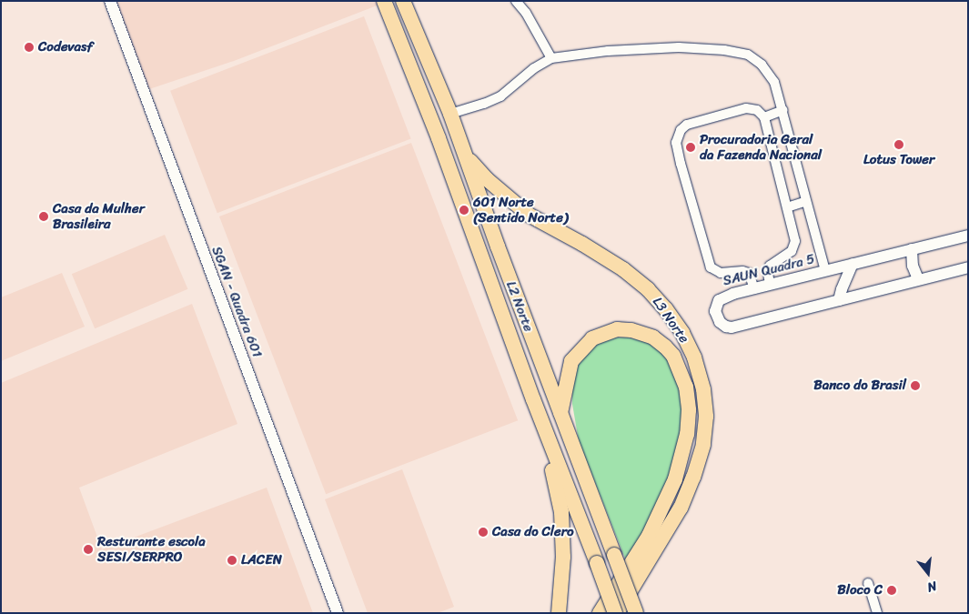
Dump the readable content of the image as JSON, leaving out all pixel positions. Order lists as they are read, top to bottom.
{
  "streets": {
    "main road": ["L2 Norte", "L3 Norte"],
    "street": ["SAUN Quadra 5", "SGAN - Quadra 601"]
  },
  "crossings": [
    ["L2 Norte", "L3 Norte"]
  ],
  "places": [
    "Codevasf",
    "Lotus Tower",
    "Procuradoria Geral da Fazenda Nacional",
    "601 Norte (Sentido Norte)",
    "Casa da Mulher Brasileira",
    "Banco do Brasil",
    "Casa do Clero",
    "Resturante escola SESI/SERPRO",
    "LACEN",
    "Bloco C"
  ],
  "north": "bottom"
}
